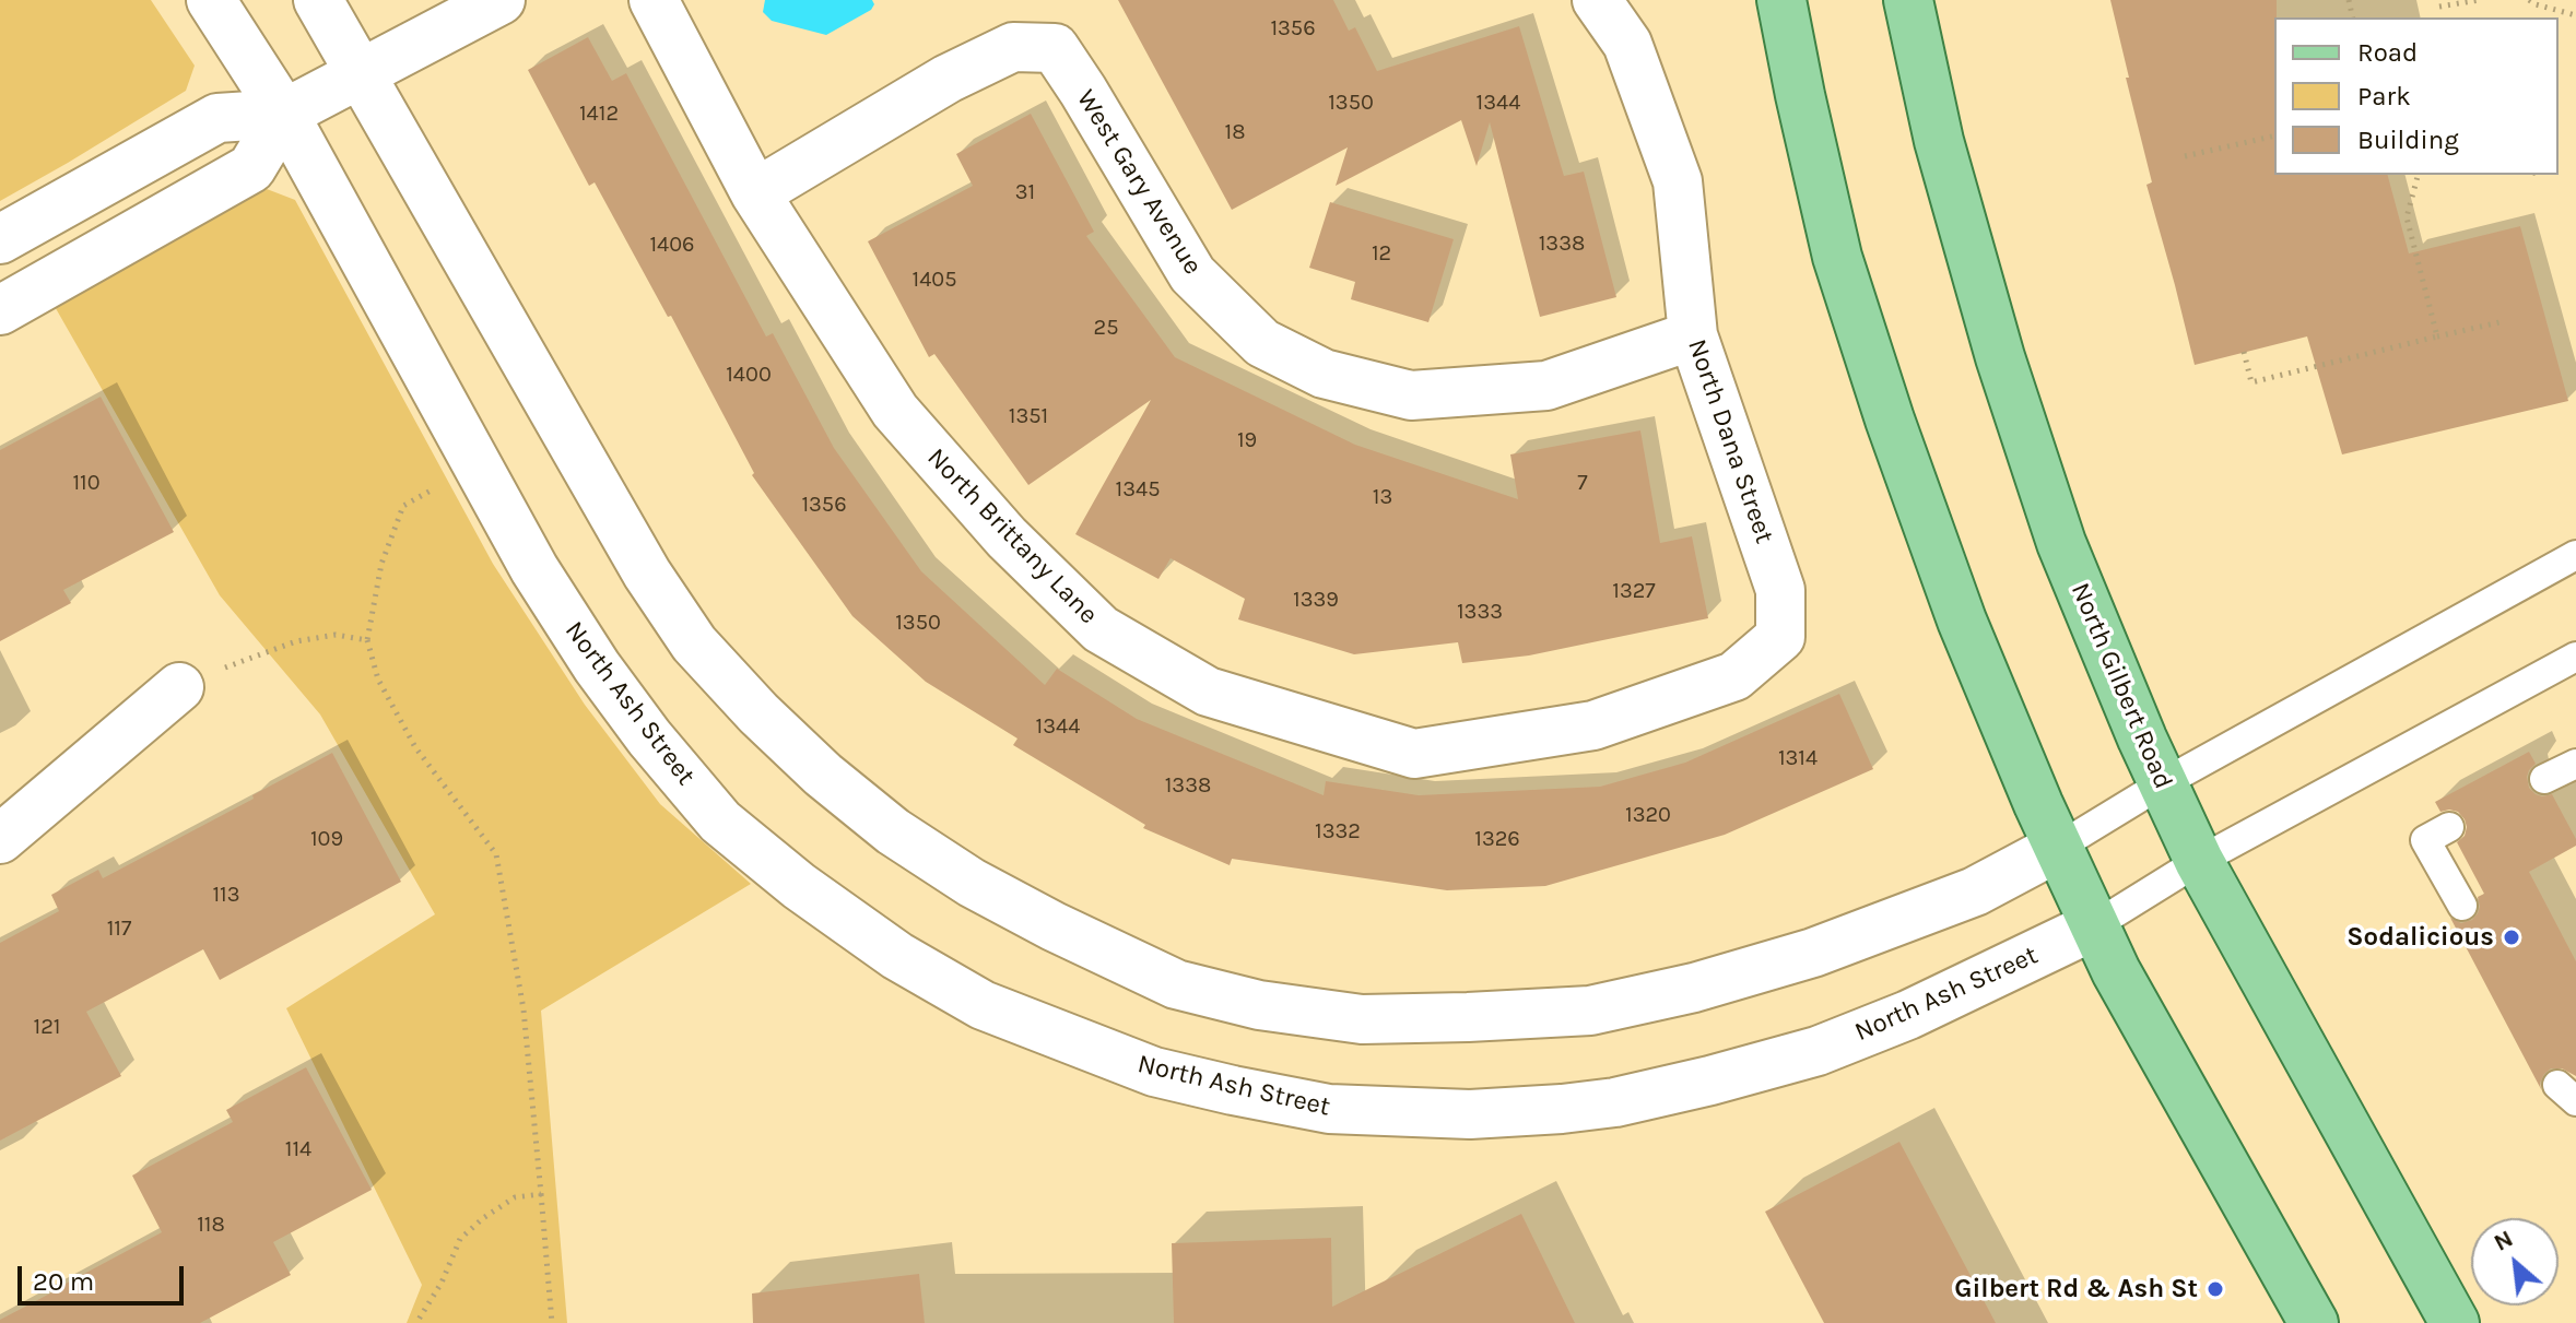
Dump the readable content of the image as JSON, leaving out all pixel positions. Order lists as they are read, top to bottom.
{
  "streets": {
    "main road": ["North Gilbert Road"],
    "street": [
      "West Gary Avenue",
      "North Dana Street",
      "North Brittany Lane",
      "North Ash Street"
    ]
  },
  "crossings": [
    ["West Gary Avenue", "North Dana Street"],
    ["West Gary Avenue", "North Brittany Lane"],
    ["North Dana Street", "North Brittany Lane"],
    ["North Gilbert Road", "North Ash Street"]
  ],
  "places": ["Sodalicious", "Gilbert Rd & Ash St"],
  "house_numbers": [
    "1356",
    "1350",
    "1344",
    "1412",
    "18",
    "31",
    "1338",
    "1406",
    "12",
    "1405",
    "25",
    "1400",
    "1351",
    "19",
    "110",
    "7",
    "1345",
    "13",
    "1356",
    "1327",
    "1339",
    "1333",
    "1350",
    "1344",
    "1314",
    "1338",
    "1320",
    "1332",
    "109",
    "1326",
    "113",
    "117",
    "121",
    "114",
    "118"
  ],
  "legend": ["Road", "Park", "Building"],
  "scale_bar": "20 m",
  "north": "top left"
}
